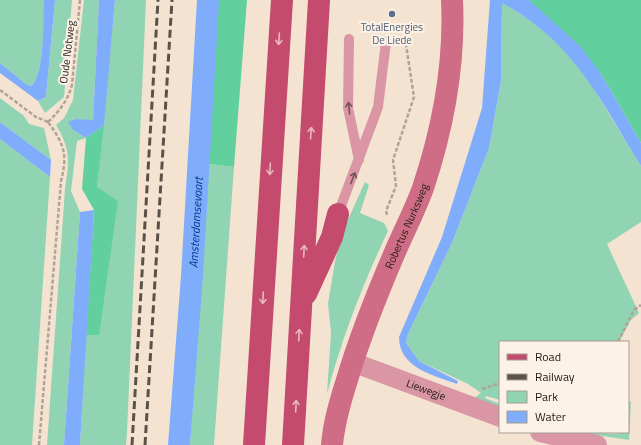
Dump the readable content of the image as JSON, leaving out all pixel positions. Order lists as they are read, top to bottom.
{
  "streets": {
    "main road": ["Robertus Nurksweg"],
    "street": ["Liewegje"],
    "path": ["Oude Notweg"]
  },
  "crossings": [
    ["Robertus Nurksweg", "Liewegje"]
  ],
  "water": ["Amsterdamsevaart"],
  "places": ["TotalEnergies De Liede"],
  "legend": [
    "Road",
    "Railway",
    "Park",
    "Water"
  ]
}
